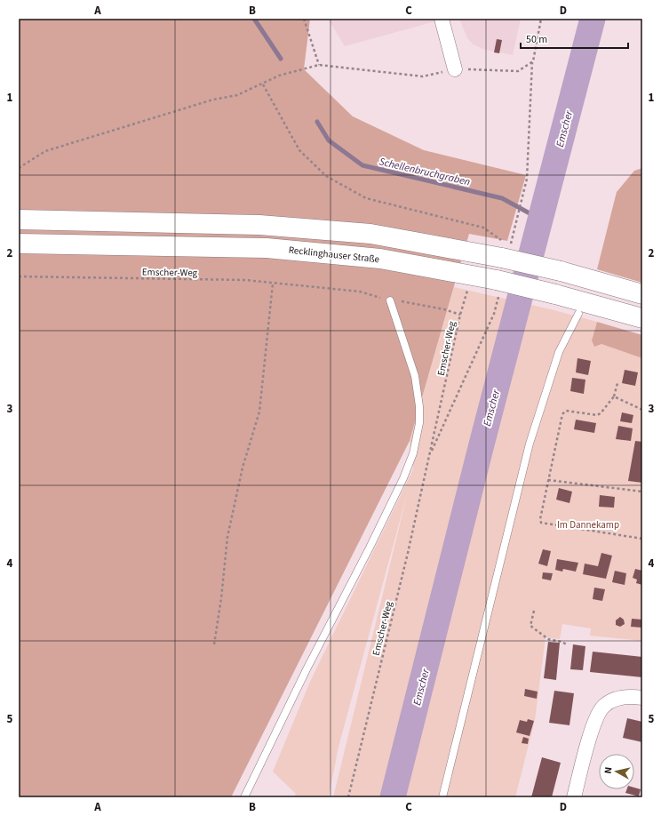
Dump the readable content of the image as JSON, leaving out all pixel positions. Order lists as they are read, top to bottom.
{
  "streets": {
    "main road": ["Recklinghauser Straße"],
    "path": ["Emscher-Weg"]
  },
  "water": ["Emscher", "Schellenbruchgraben"],
  "parks": ["Im Dannekamp"],
  "scale_bar": "50 m",
  "north": "left",
  "grid": {
    "columns": [
      "A",
      "B",
      "C",
      "D"
    ],
    "rows": [
      "1",
      "2",
      "3",
      "4",
      "5"
    ]
  }
}
